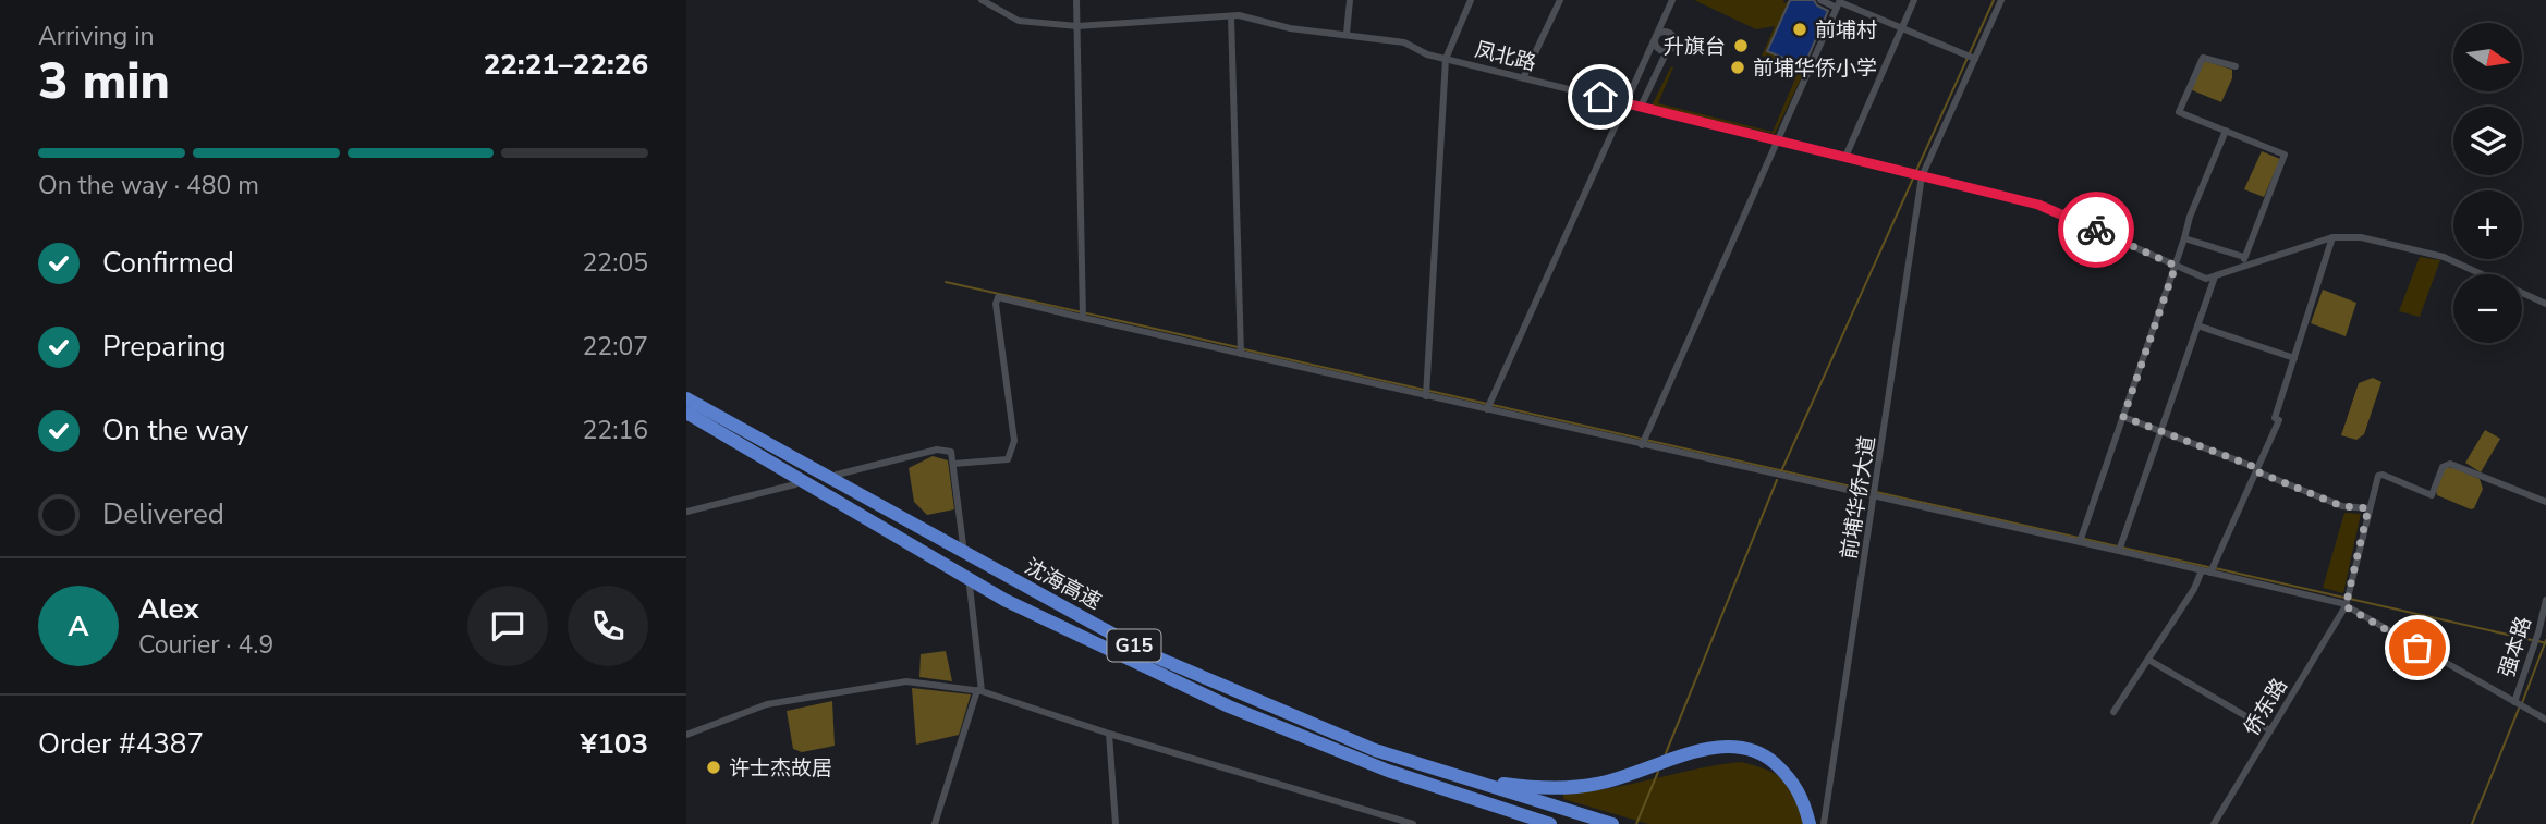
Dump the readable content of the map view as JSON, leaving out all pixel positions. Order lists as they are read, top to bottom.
{
  "streets": {
    "highway": ["沈海高速", "G15"],
    "street": [
      "凤北路",
      "前埔华侨大道",
      "强本路",
      "侨东路"
    ]
  },
  "crossings": [
    ["凤北路", "前埔华侨大道"]
  ],
  "places": [
    "前埔村",
    "升旗台",
    "前埔华侨小学",
    "许士杰故居"
  ],
  "north": "right",
  "page": {
    "heading": ["3 min", "Arriving in", "22:21–22:26"],
    "panel": [
      "Alex",
      "Courier · 4.9",
      "Order #4387",
      "¥103"
    ],
    "map_buttons": ["+", "−"],
    "bar": "On the way · 480 m",
    "list": [
      ["Confirmed", "22:05"],
      ["Preparing", "22:07"],
      ["On the way", "22:16"],
      "Delivered"
    ],
    "round": "A"
  }
}
